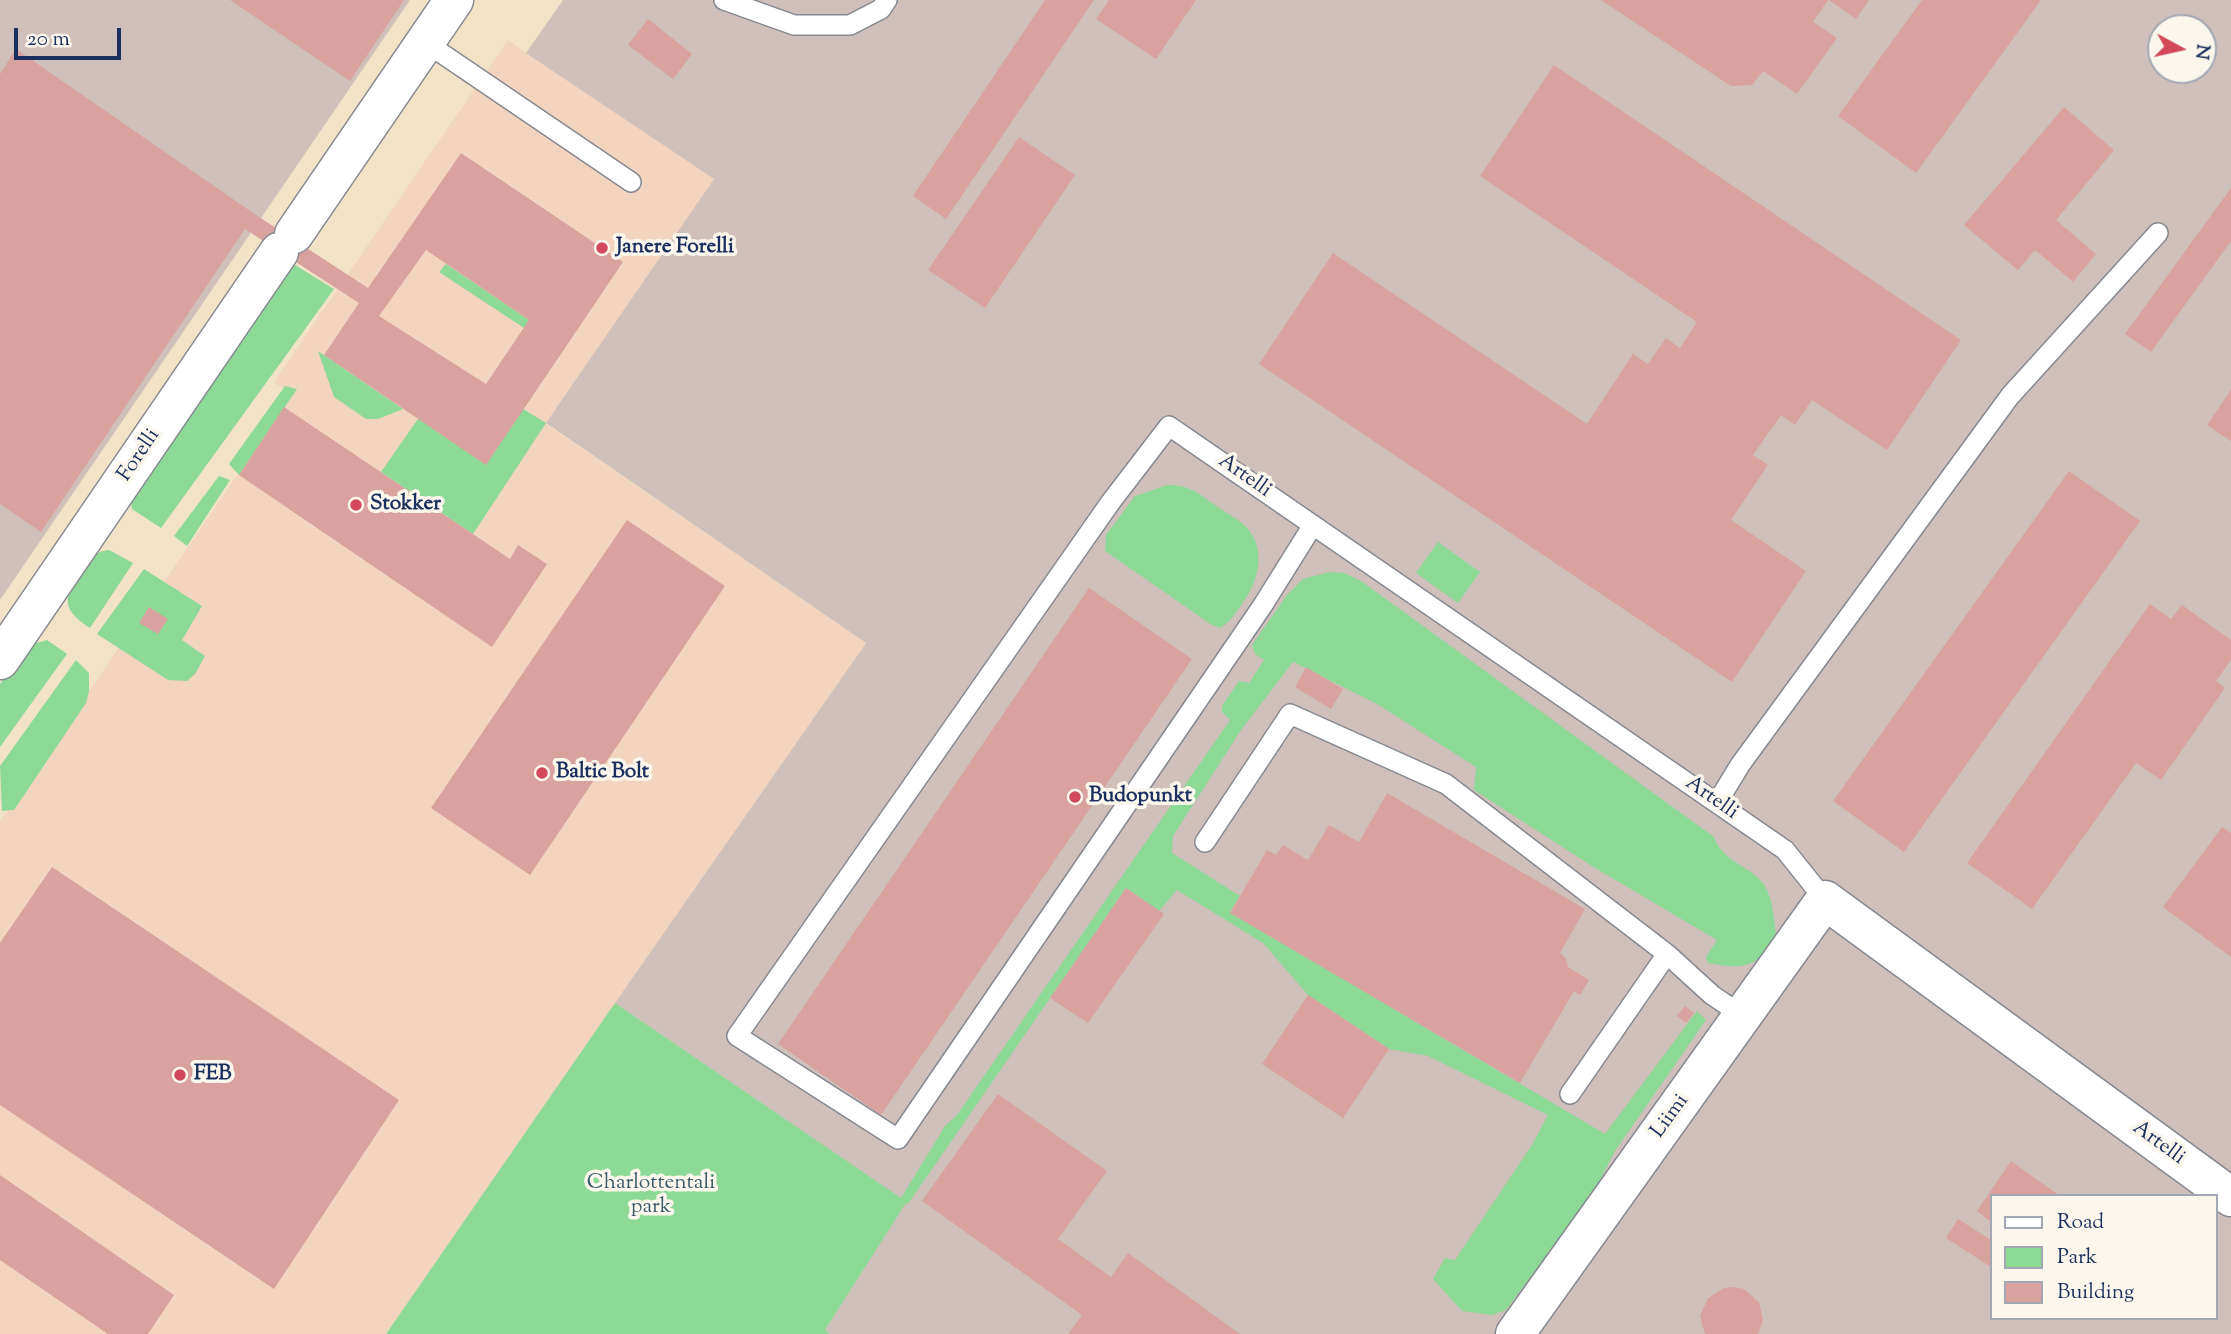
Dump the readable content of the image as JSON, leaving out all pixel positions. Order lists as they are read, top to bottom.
{
  "streets": {
    "street": ["Forelli", "Artelli", "Liimi"]
  },
  "crossings": [
    ["Artelli", "Liimi"]
  ],
  "parks": ["Charlottentali park"],
  "places": [
    "Janere Forelli",
    "Stokker",
    "Baltic Bolt",
    "Budopunkt",
    "FEB"
  ],
  "legend": ["Road", "Park", "Building"],
  "scale_bar": "20 m",
  "north": "right"
}
